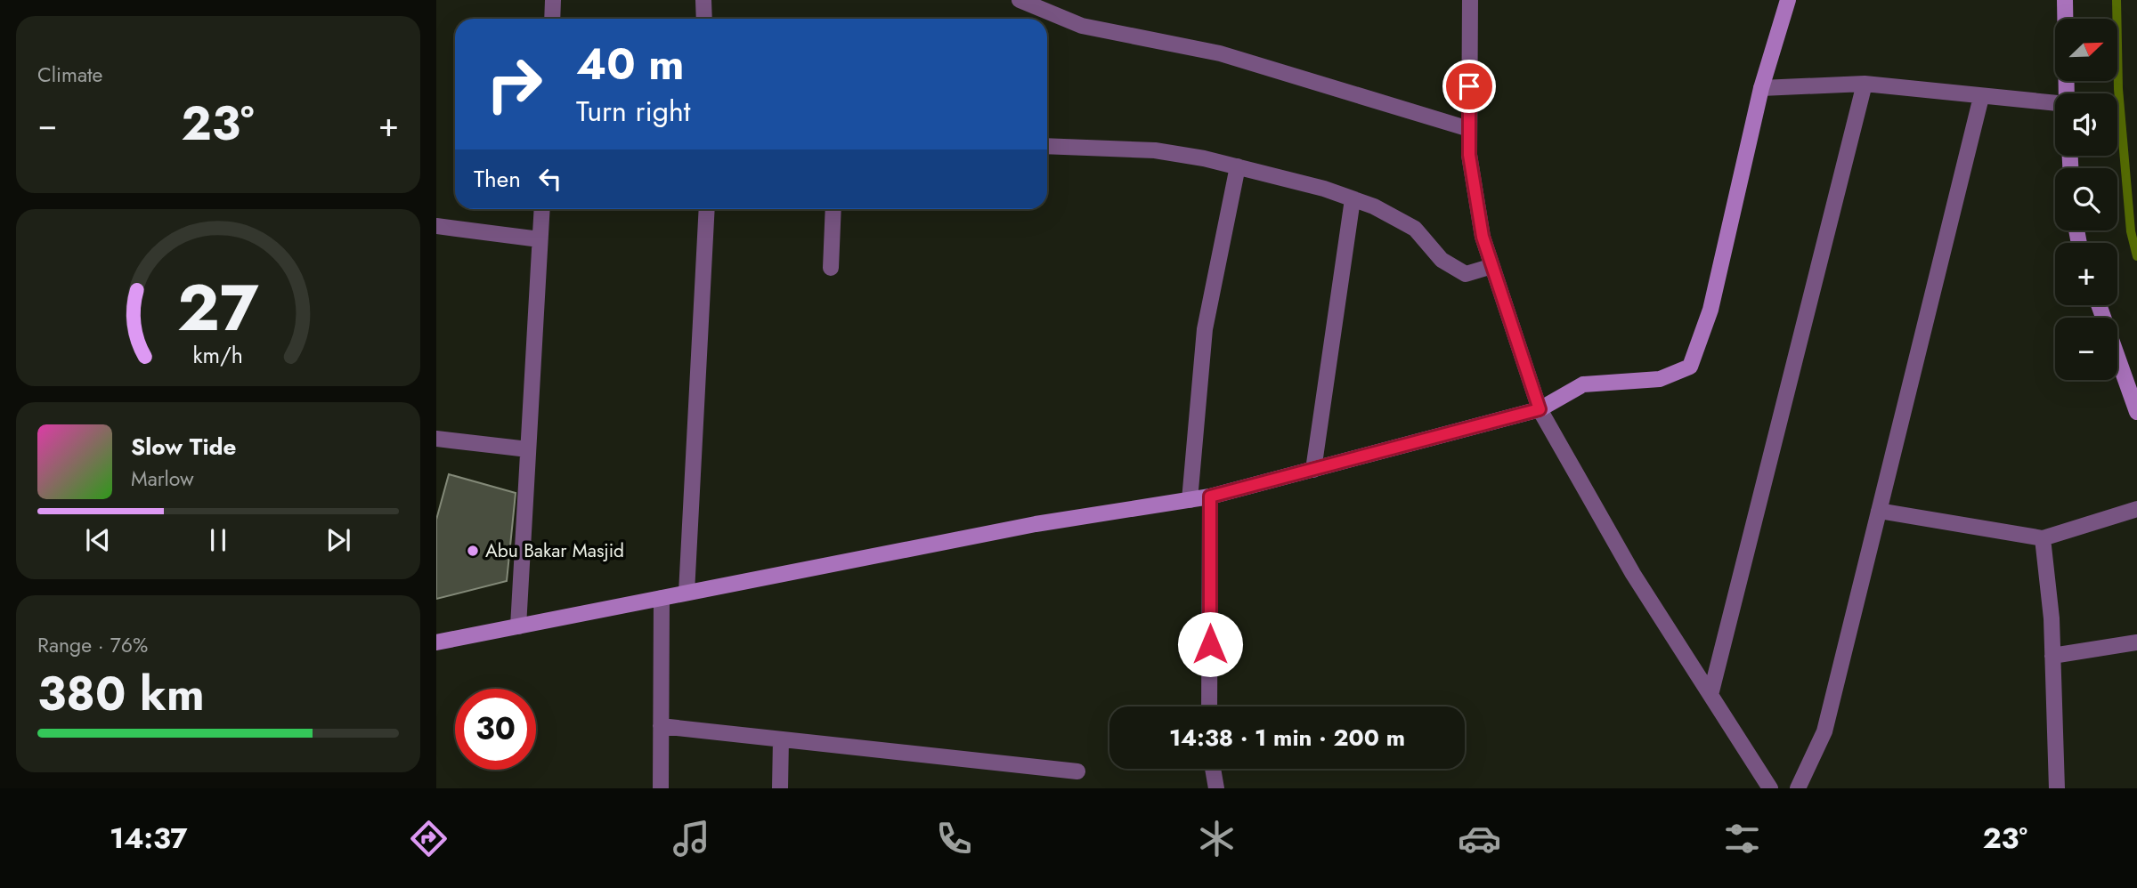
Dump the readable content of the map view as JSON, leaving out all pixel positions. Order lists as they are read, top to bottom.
{
  "places": ["Abu Bakar Masjid"],
  "north": "top right",
  "page": {
    "tile": [
      "Climate",
      ["Range · 76%", "380 km"]
    ],
    "map_buttons": ["+", "−"],
    "turn": ["40 m", "Turn right"],
    "heat": ["−", "23°", "+"],
    "then": "Then",
    "song": ["Slow Tide", "Marlow"],
    "limit": "30",
    "trip": "14:38 · 1 min · 200 m",
    "tabs": ["14:37", "23°"],
    "gauge": ["27", "km/h"]
  }
}
